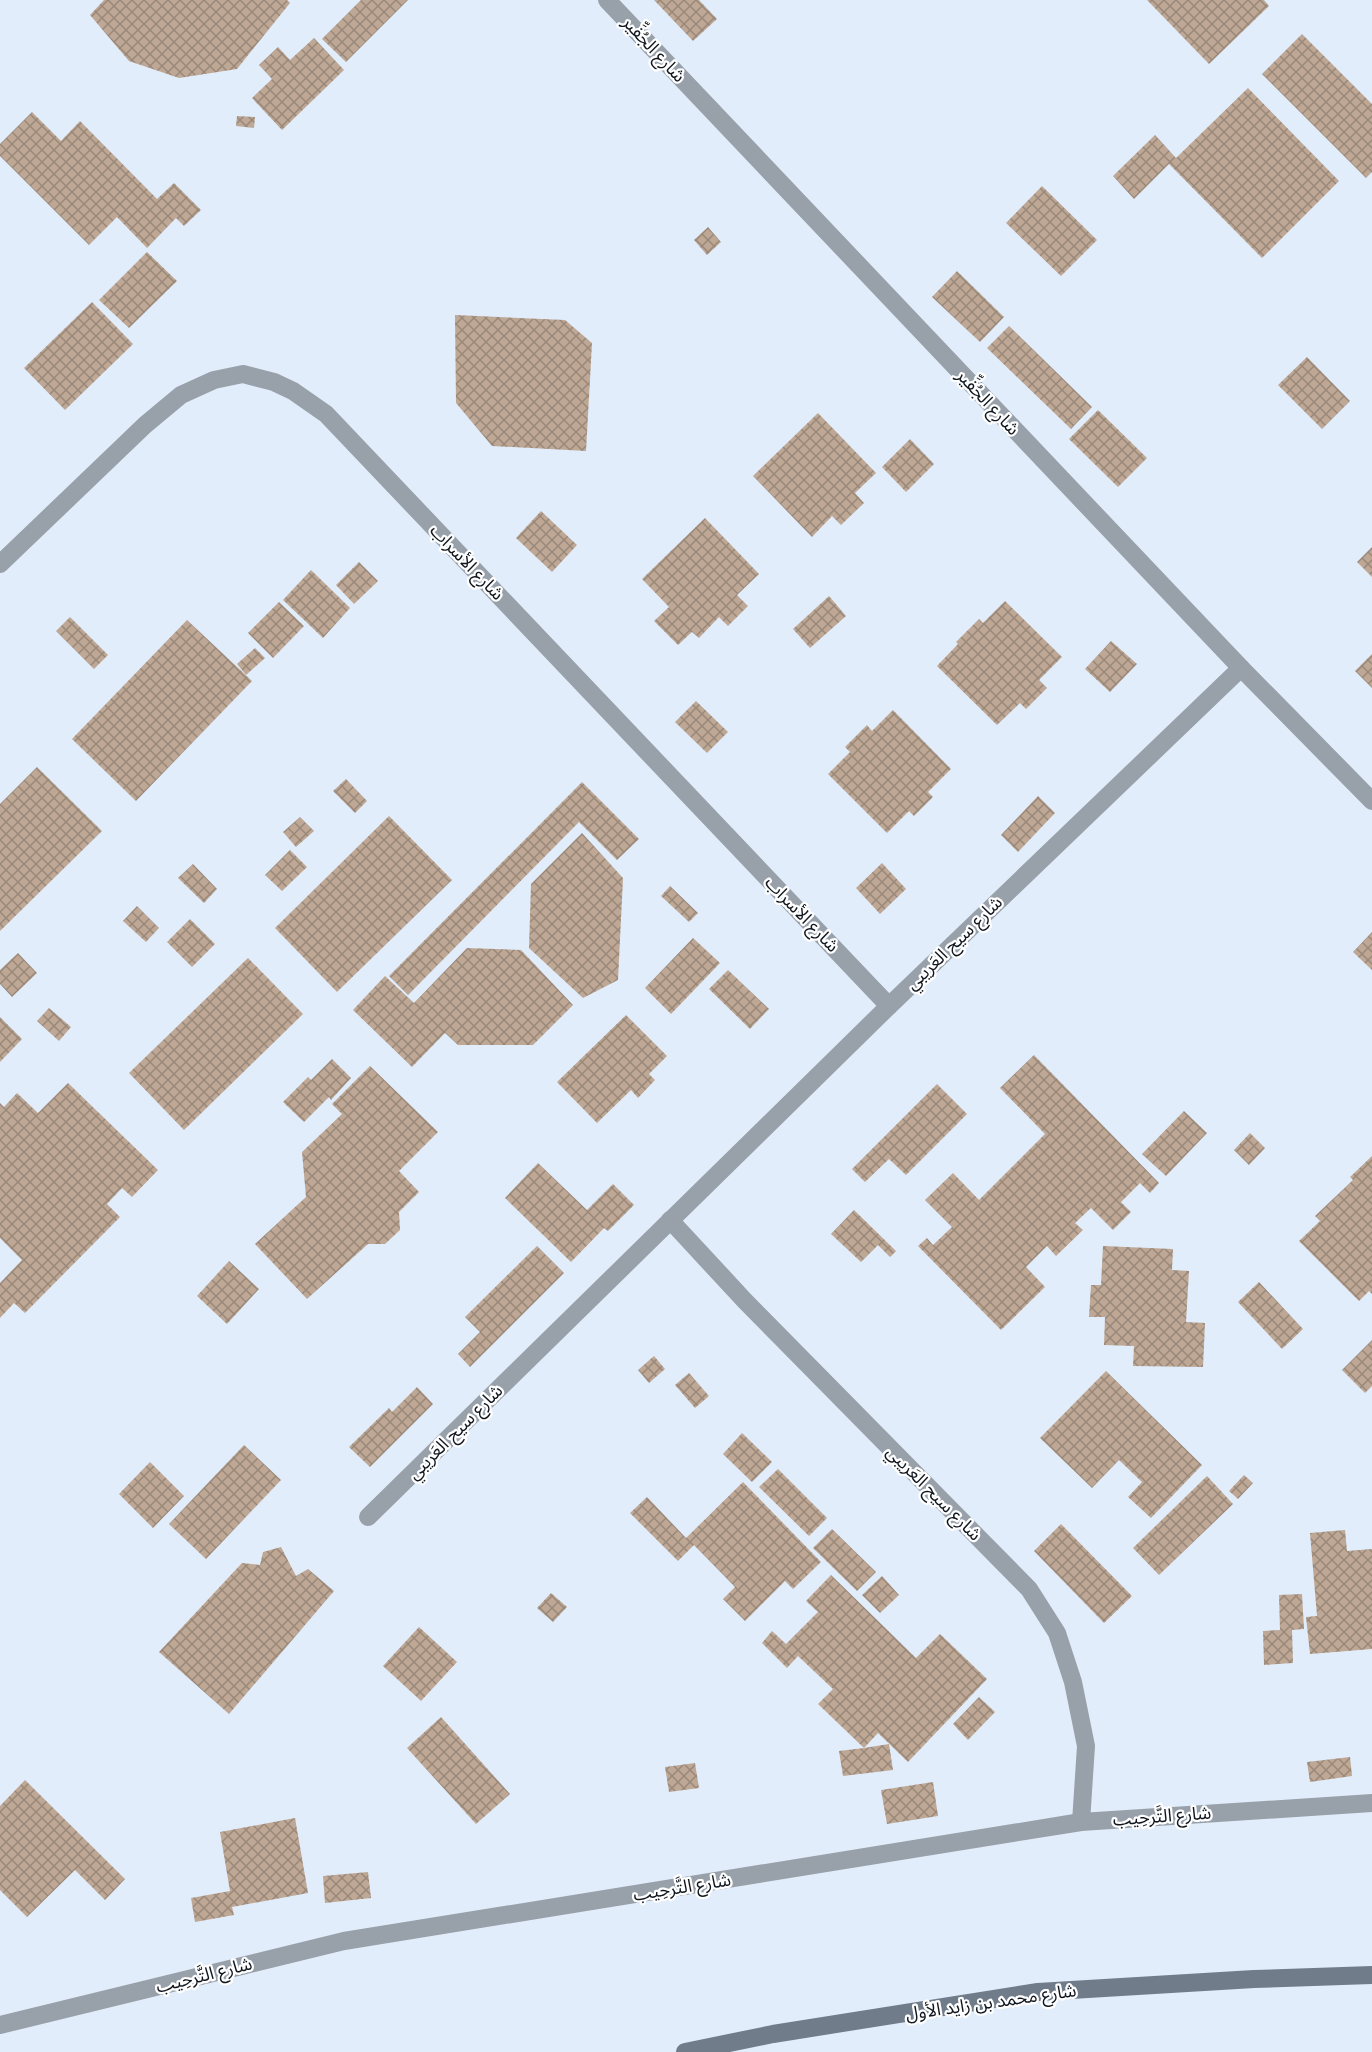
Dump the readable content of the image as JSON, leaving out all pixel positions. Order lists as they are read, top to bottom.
{
  "streets": {
    "main road": ["شارع محمد بن زايد الأول"],
    "street": [
      "شارع الجُفِّير",
      "شارع الأسراب",
      "شارع سيح العَريبي",
      "شارع التَّرحِيب"
    ]
  },
  "crossings": [
    ["شارع الجُفِّير", "شارع سيح العَريبي"],
    ["شارع الأسراب", "شارع سيح العَريبي"],
    ["شارع سيح العَريبي", "شارع التَّرحِيب"]
  ]
}
